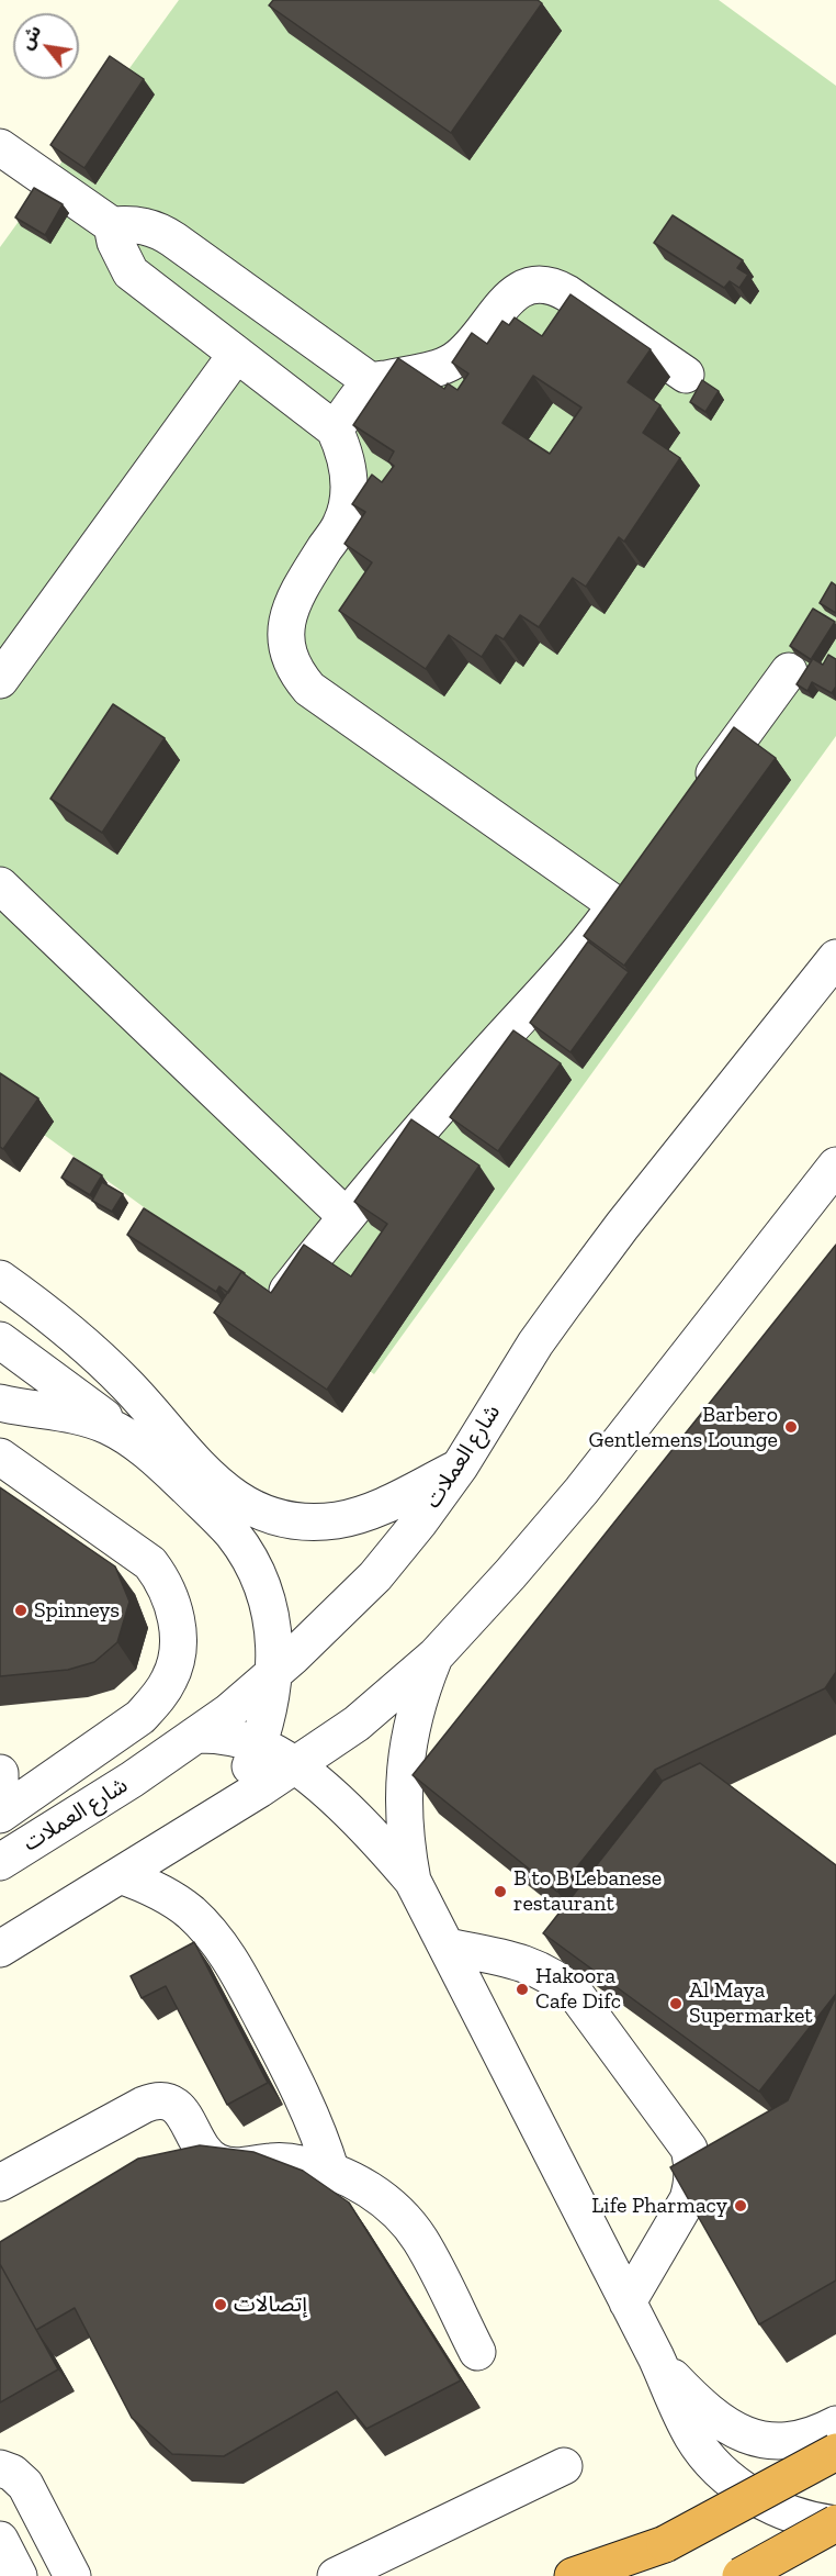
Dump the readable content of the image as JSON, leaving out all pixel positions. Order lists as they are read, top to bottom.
{
  "streets": {
    "street": ["شارع العملات"]
  },
  "places": [
    "Barbero Gentlemens Lounge",
    "Spinneys",
    "B to B Lebanese restaurant",
    "Hakoora Cafe Difc",
    "Al Maya Supermarket",
    "Life Pharmacy",
    "إتصالات"
  ],
  "north": "top left"
}
